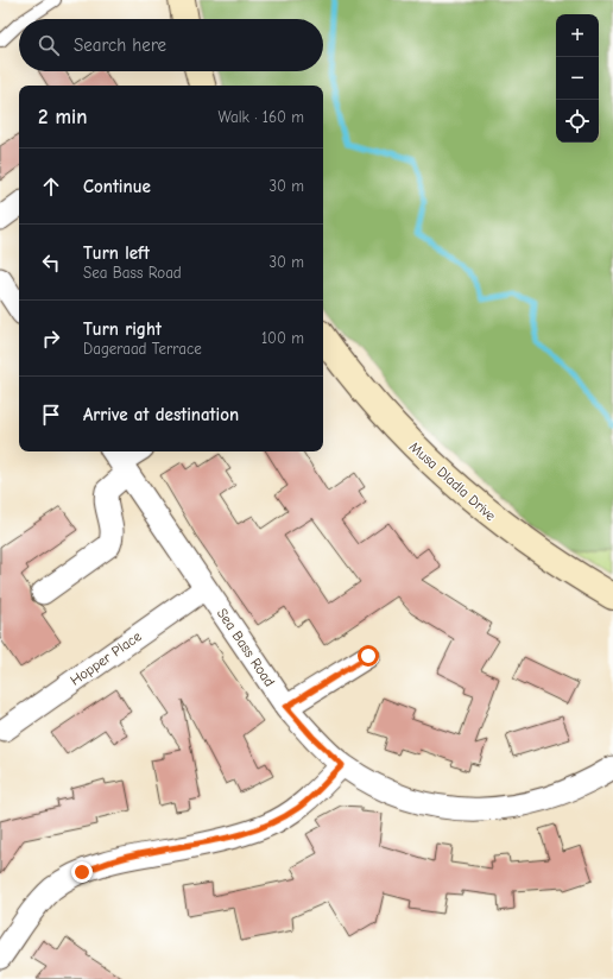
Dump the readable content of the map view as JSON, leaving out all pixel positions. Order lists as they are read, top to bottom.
{
  "streets": {
    "street": ["Musa Dladla Drive", "Sea Bass Road", "Hopper Place"]
  },
  "crossings": [
    ["Sea Bass Road", "Hopper Place"]
  ],
  "page": {
    "map_buttons": ["+", "−"],
    "search": "Search here",
    "heading": ["2 min", "Walk · 160 m"],
    "list": [
      ["Continue", "30 m"],
      ["Turn left", "Sea Bass Road", "30 m"],
      ["Turn right", "Dageraad Terrace", "100 m"],
      "Arrive at destination"
    ]
  }
}
